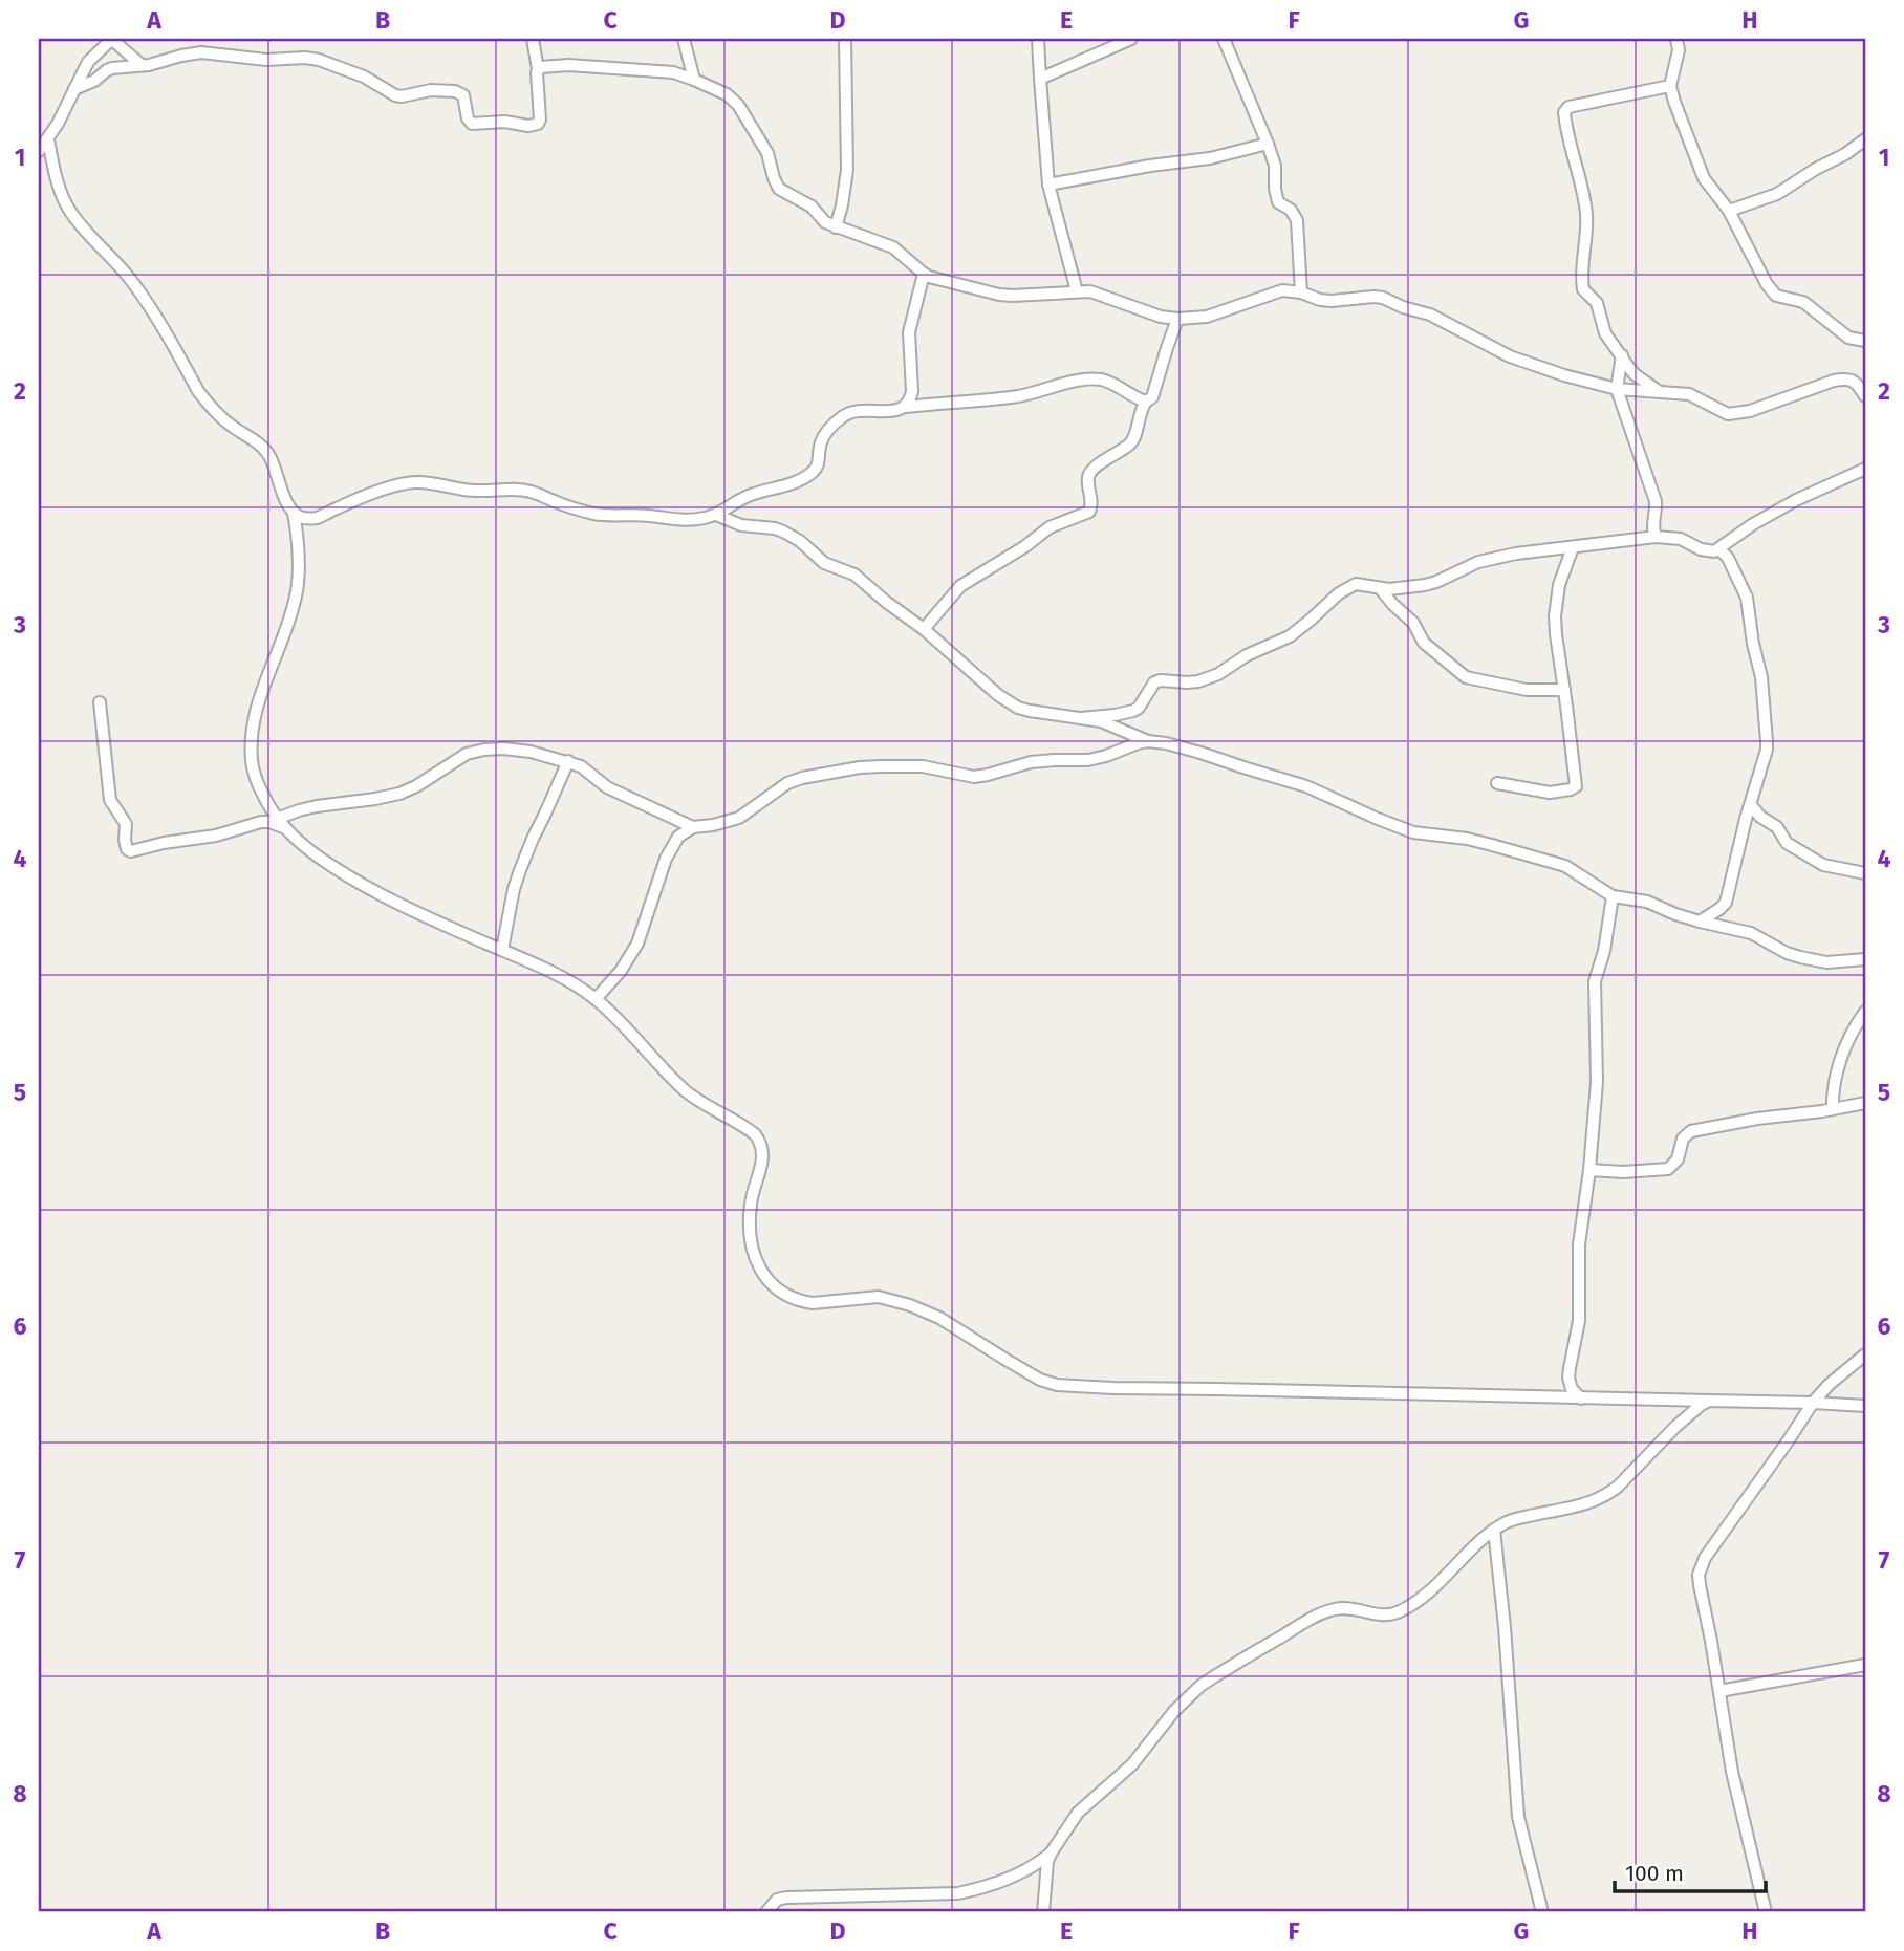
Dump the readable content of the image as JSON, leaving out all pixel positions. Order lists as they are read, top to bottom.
{
  "scale_bar": "100 m",
  "grid": {
    "columns": [
      "A",
      "B",
      "C",
      "D",
      "E",
      "F",
      "G",
      "H"
    ],
    "rows": [
      "1",
      "2",
      "3",
      "4",
      "5",
      "6",
      "7",
      "8"
    ]
  }
}
